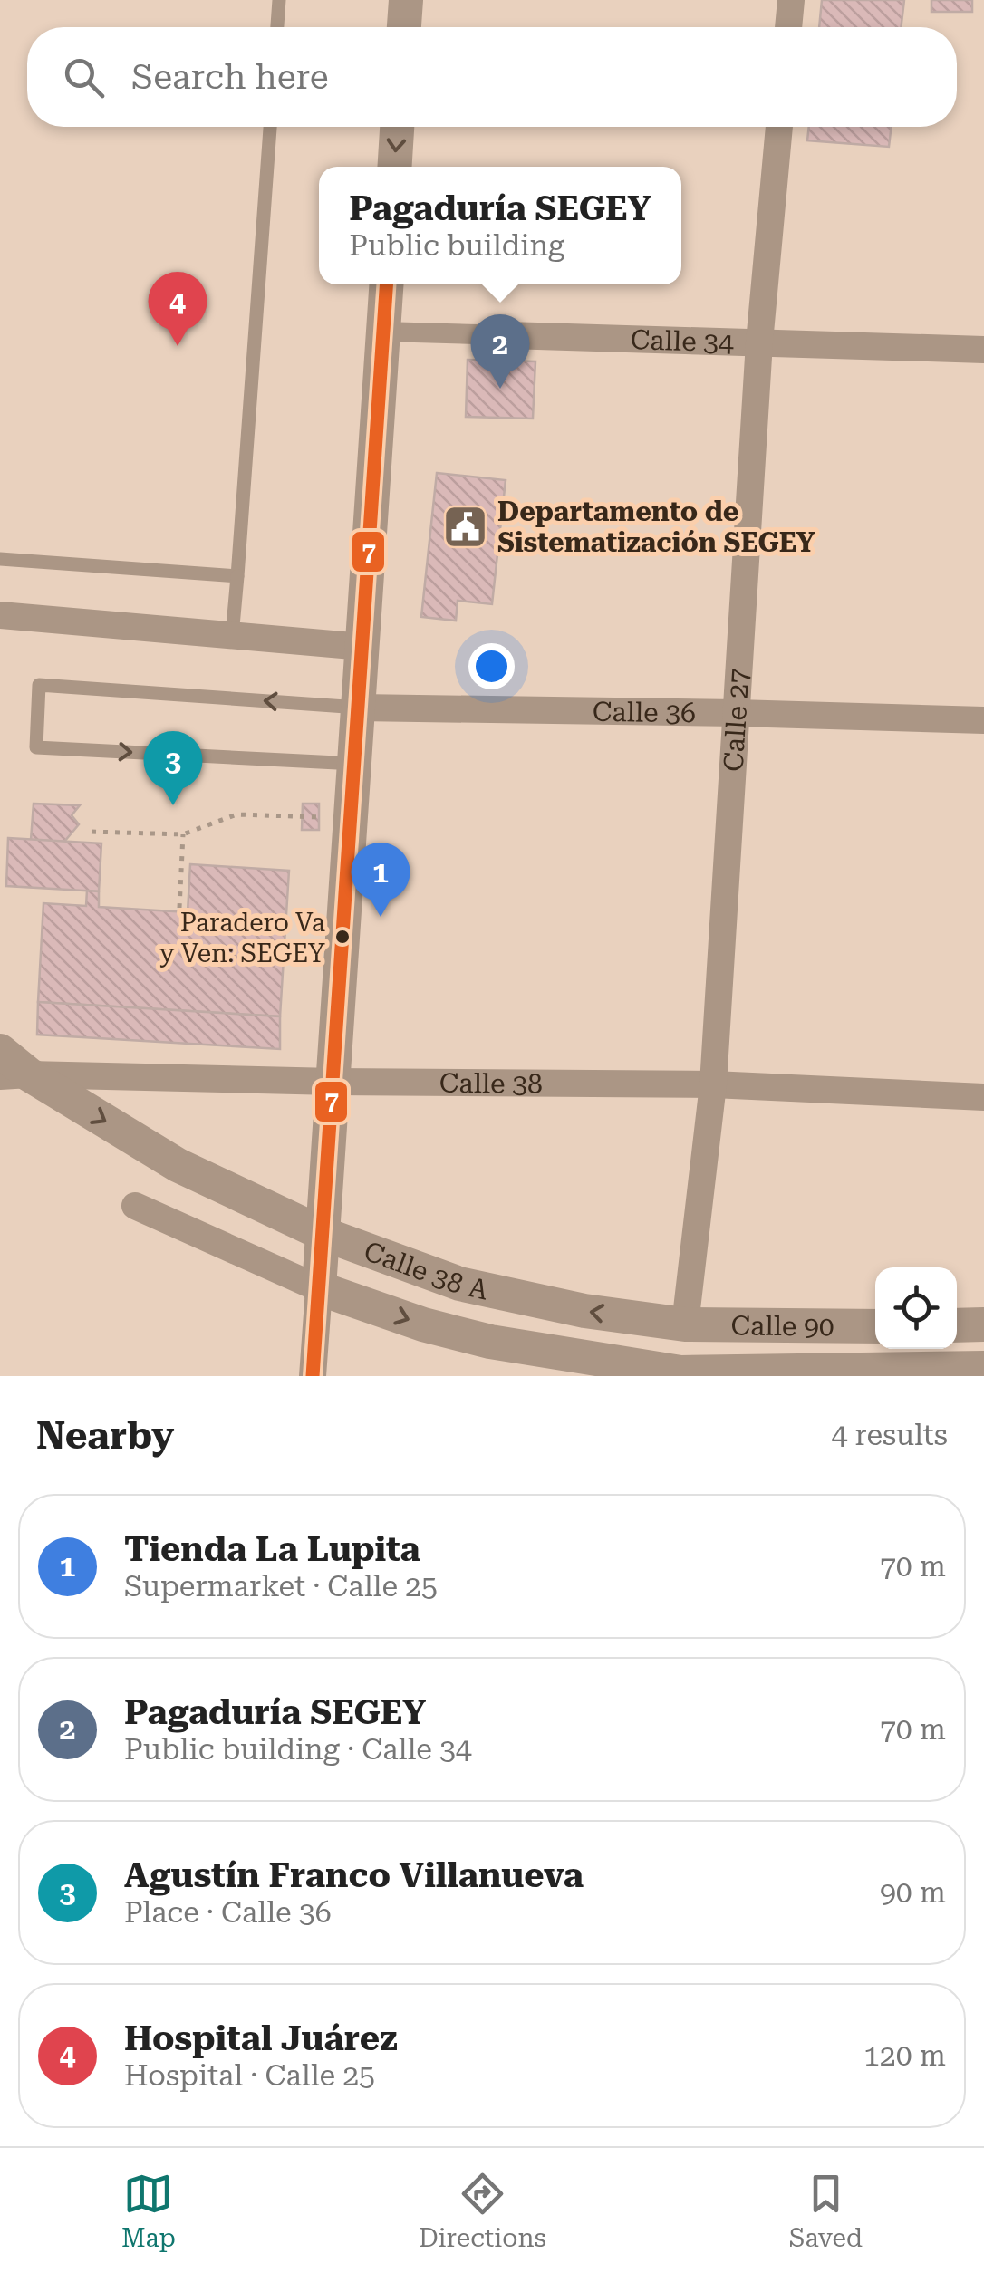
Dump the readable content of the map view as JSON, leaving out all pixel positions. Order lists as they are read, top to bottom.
{
  "streets": {
    "street": [
      "Calle 34",
      "Calle 36",
      "Calle 27",
      "Calle 38",
      "Calle 38 A",
      "Calle 90"
    ]
  },
  "crossings": [
    ["Calle 34", "Calle 27"],
    ["Calle 36", "Calle 27"],
    ["Calle 27", "Calle 38"],
    ["Calle 27", "Calle 38 A"],
    ["Calle 27", "Calle 90"],
    ["Calle 38", "Calle 38 A"],
    ["Calle 38 A", "Calle 90"]
  ],
  "places": {
    "public building": ["Departamento de Sistematización SEGEY"],
    "other": ["Paradero Va y Ven: SEGEY"]
  },
  "lines": ["transit line 7"],
  "page": {
    "search": "Search here",
    "popup": ["Pagaduría SEGEY", "Public building"],
    "pins": [
      "4",
      "2",
      "3",
      "1"
    ],
    "heading": ["Nearby", "4 results"],
    "list": [
      {
        "mark": "1",
        "name": "Tienda La Lupita",
        "note": "Supermarket · Calle 25",
        "value": "70 m"
      },
      {
        "mark": "2",
        "name": "Pagaduría SEGEY",
        "note": "Public building · Calle 34",
        "value": "70 m"
      },
      {
        "mark": "3",
        "name": "Agustín Franco Villanueva",
        "note": "Place · Calle 36",
        "value": "90 m"
      },
      {
        "mark": "4",
        "name": "Hospital Juárez",
        "note": "Hospital · Calle 25",
        "value": "120 m"
      }
    ],
    "nav": ["Map", "Directions", "Saved"]
  }
}
